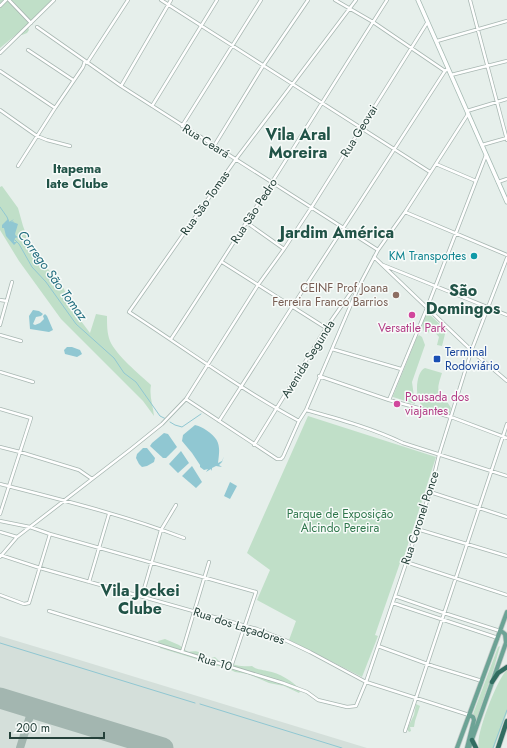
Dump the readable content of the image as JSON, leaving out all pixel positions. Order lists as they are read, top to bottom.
{
  "streets": {
    "street": [
      "Rua Geovai",
      "Rua Ceará",
      "Rua São Tomas",
      "Rua São Pedro",
      "Avenida Segunda",
      "Rua Coronel Ponce",
      "Rua dos Laçadores",
      "Rua 10"
    ]
  },
  "crossings": [
    ["Rua Geovai", "Rua Ceará"],
    ["Rua Geovai", "Rua dos Laçadores"],
    ["Rua Ceará", "Rua São Tomas"],
    ["Rua Ceará", "Rua São Pedro"],
    ["Rua Ceará", "Avenida Segunda"],
    ["Rua São Tomas", "Rua São Pedro"],
    ["Rua Coronel Ponce", "Rua dos Laçadores"],
    ["Rua Coronel Ponce", "Rua 10"],
    ["Rua dos Laçadores", "Rua 10"]
  ],
  "districts": [
    "Vila Aral Moreira",
    "Itapema Iate Clube",
    "Jardim América",
    "São Domingos",
    "Vila Jockei Clube"
  ],
  "water": ["Corrego São Tomaz"],
  "parks": ["Parque de Exposição Alcindo Pereira"],
  "places": {
    "other": [
      "KM Transportes",
      "CEINF Prof Joana Ferreira Franco Barrios",
      "Versatile Park",
      "Pousada dos viajantes"
    ],
    "transit": ["Terminal Rodoviário"]
  },
  "scale_bar": "200 m"
}
